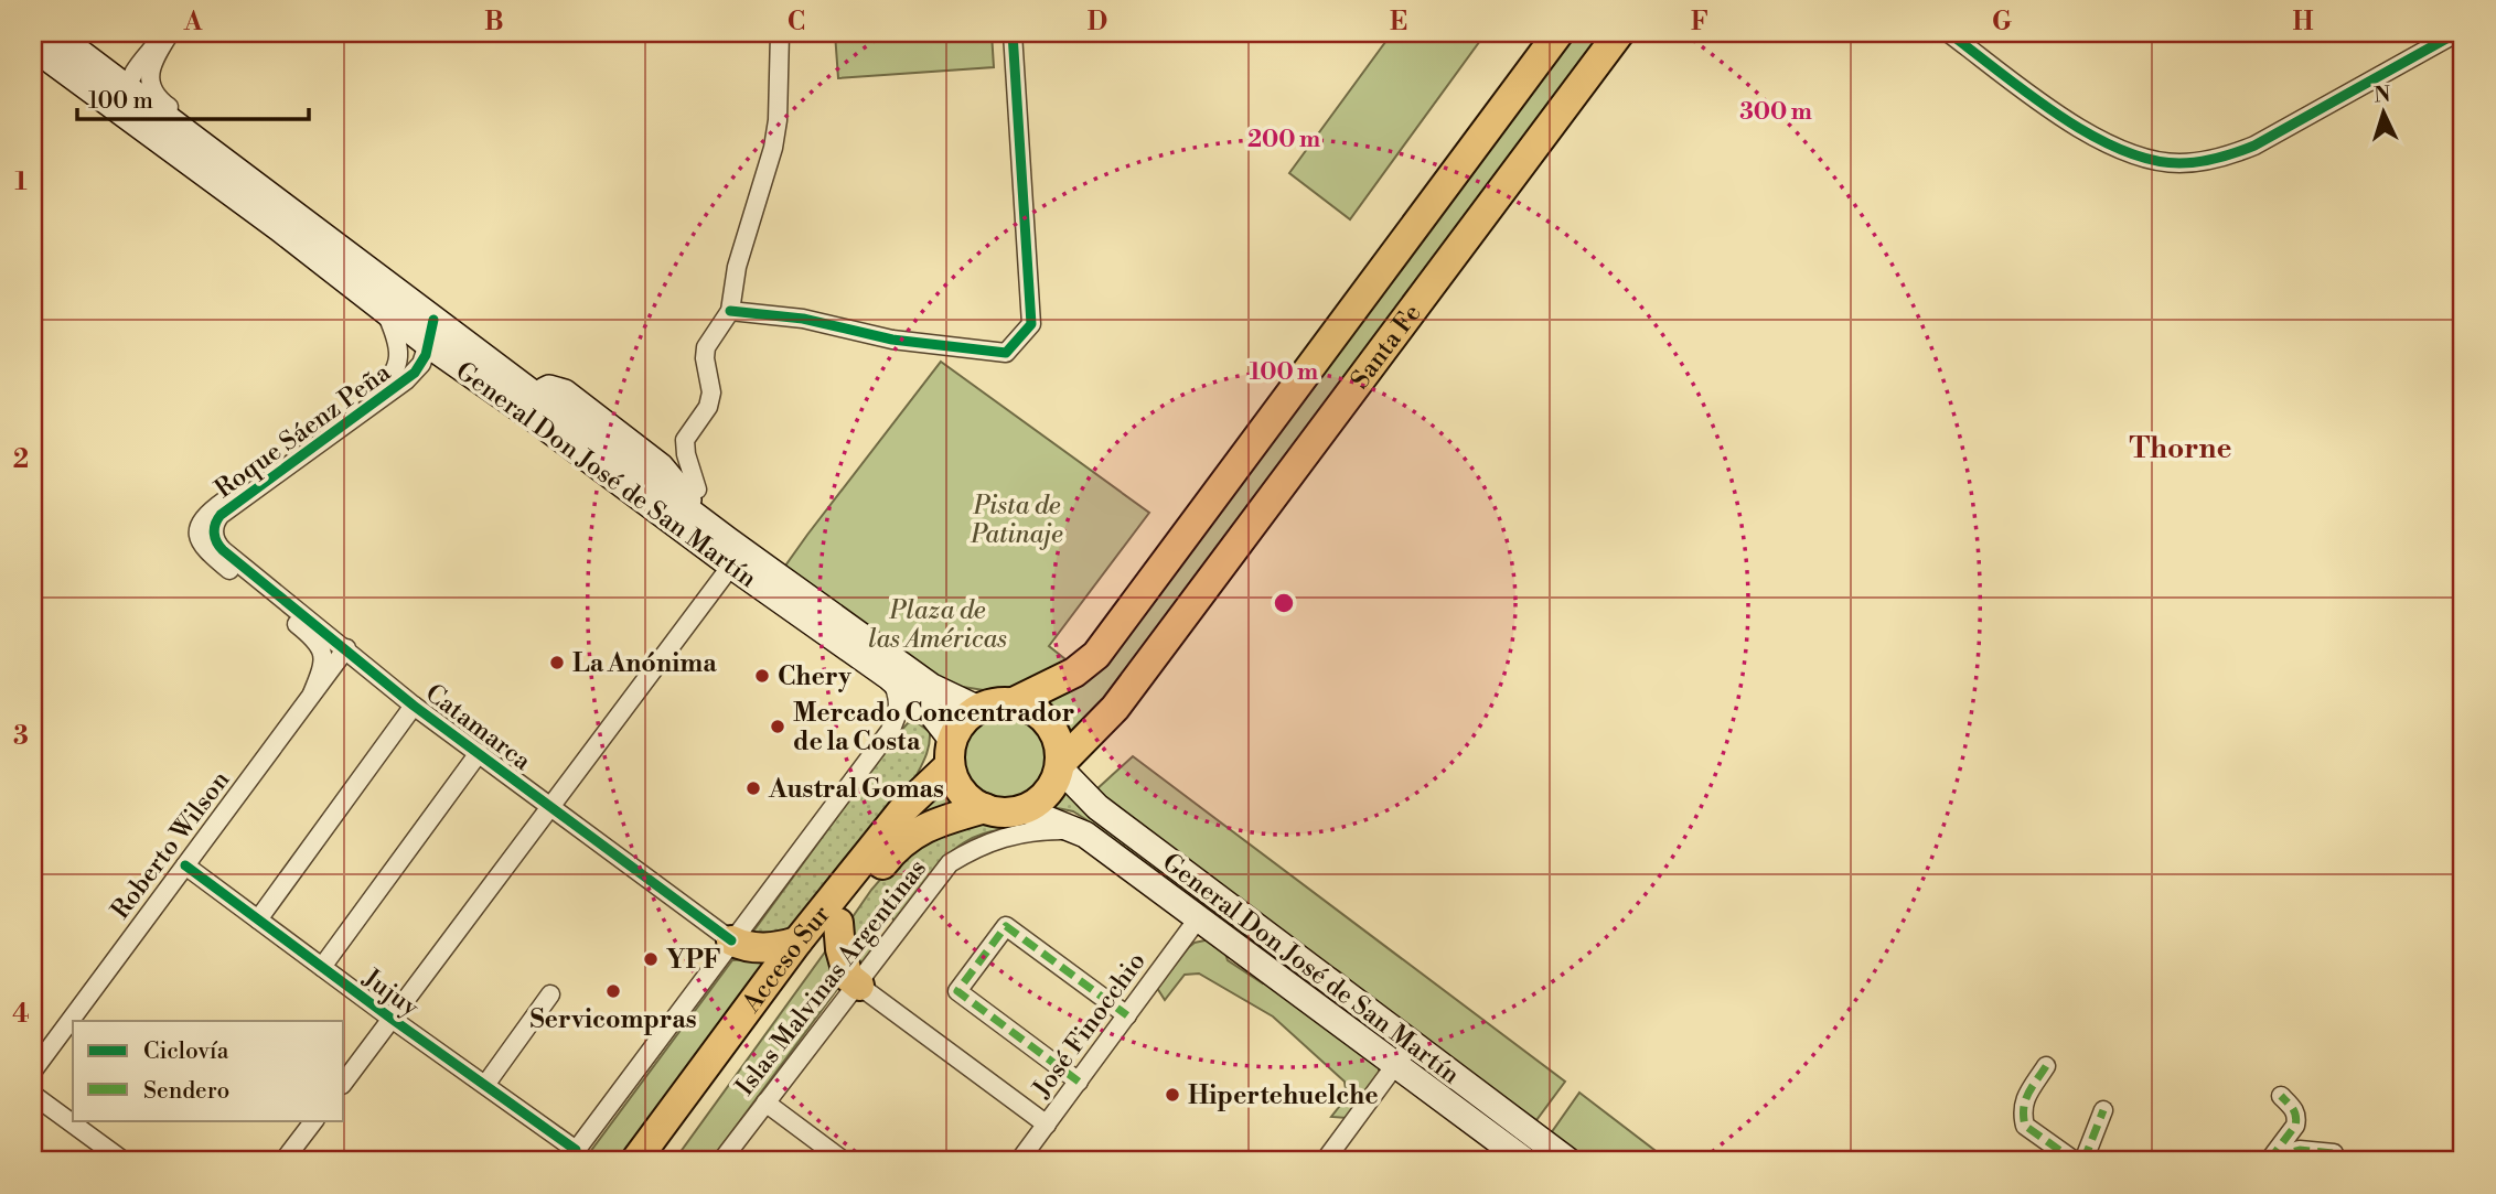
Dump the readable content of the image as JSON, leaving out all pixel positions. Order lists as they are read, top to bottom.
{
  "streets": {
    "main road": ["Santa Fe", "General Don José de San Martín", "Acceso Sur"],
    "street": [
      "Roque Sáenz Peña",
      "Catamarca",
      "Roberto Wilson",
      "Islas Malvinas Argentinas",
      "Jujuy",
      "José Finocchio"
    ]
  },
  "crossings": [
    ["Santa Fe", "General Don José de San Martín"],
    ["Santa Fe", "Acceso Sur"],
    ["Roque Sáenz Peña", "General Don José de San Martín"],
    ["Roque Sáenz Peña", "Catamarca"],
    ["General Don José de San Martín", "Acceso Sur"],
    ["General Don José de San Martín", "Islas Malvinas Argentinas"],
    ["General Don José de San Martín", "José Finocchio"],
    ["Catamarca", "Roberto Wilson"],
    ["Catamarca", "Jujuy"],
    ["Roberto Wilson", "Jujuy"]
  ],
  "districts": ["Thorne"],
  "parks": ["Pista de Patinaje", "Plaza de las Américas"],
  "places": [
    "La Anónima",
    "Chery",
    "Mercado Concentrador de la Costa",
    "Austral Gomas",
    "YPF",
    "Servicompras",
    "Hipertehuelche"
  ],
  "legend": ["Ciclovía", "Sendero"],
  "scale_bar": "100 m",
  "north": "top",
  "grid": {
    "columns": [
      "A",
      "B",
      "C",
      "D",
      "E",
      "F",
      "G",
      "H"
    ],
    "rows": [
      "1",
      "2",
      "3",
      "4"
    ]
  },
  "rings": ["300 m", "200 m", "100 m"]
}
